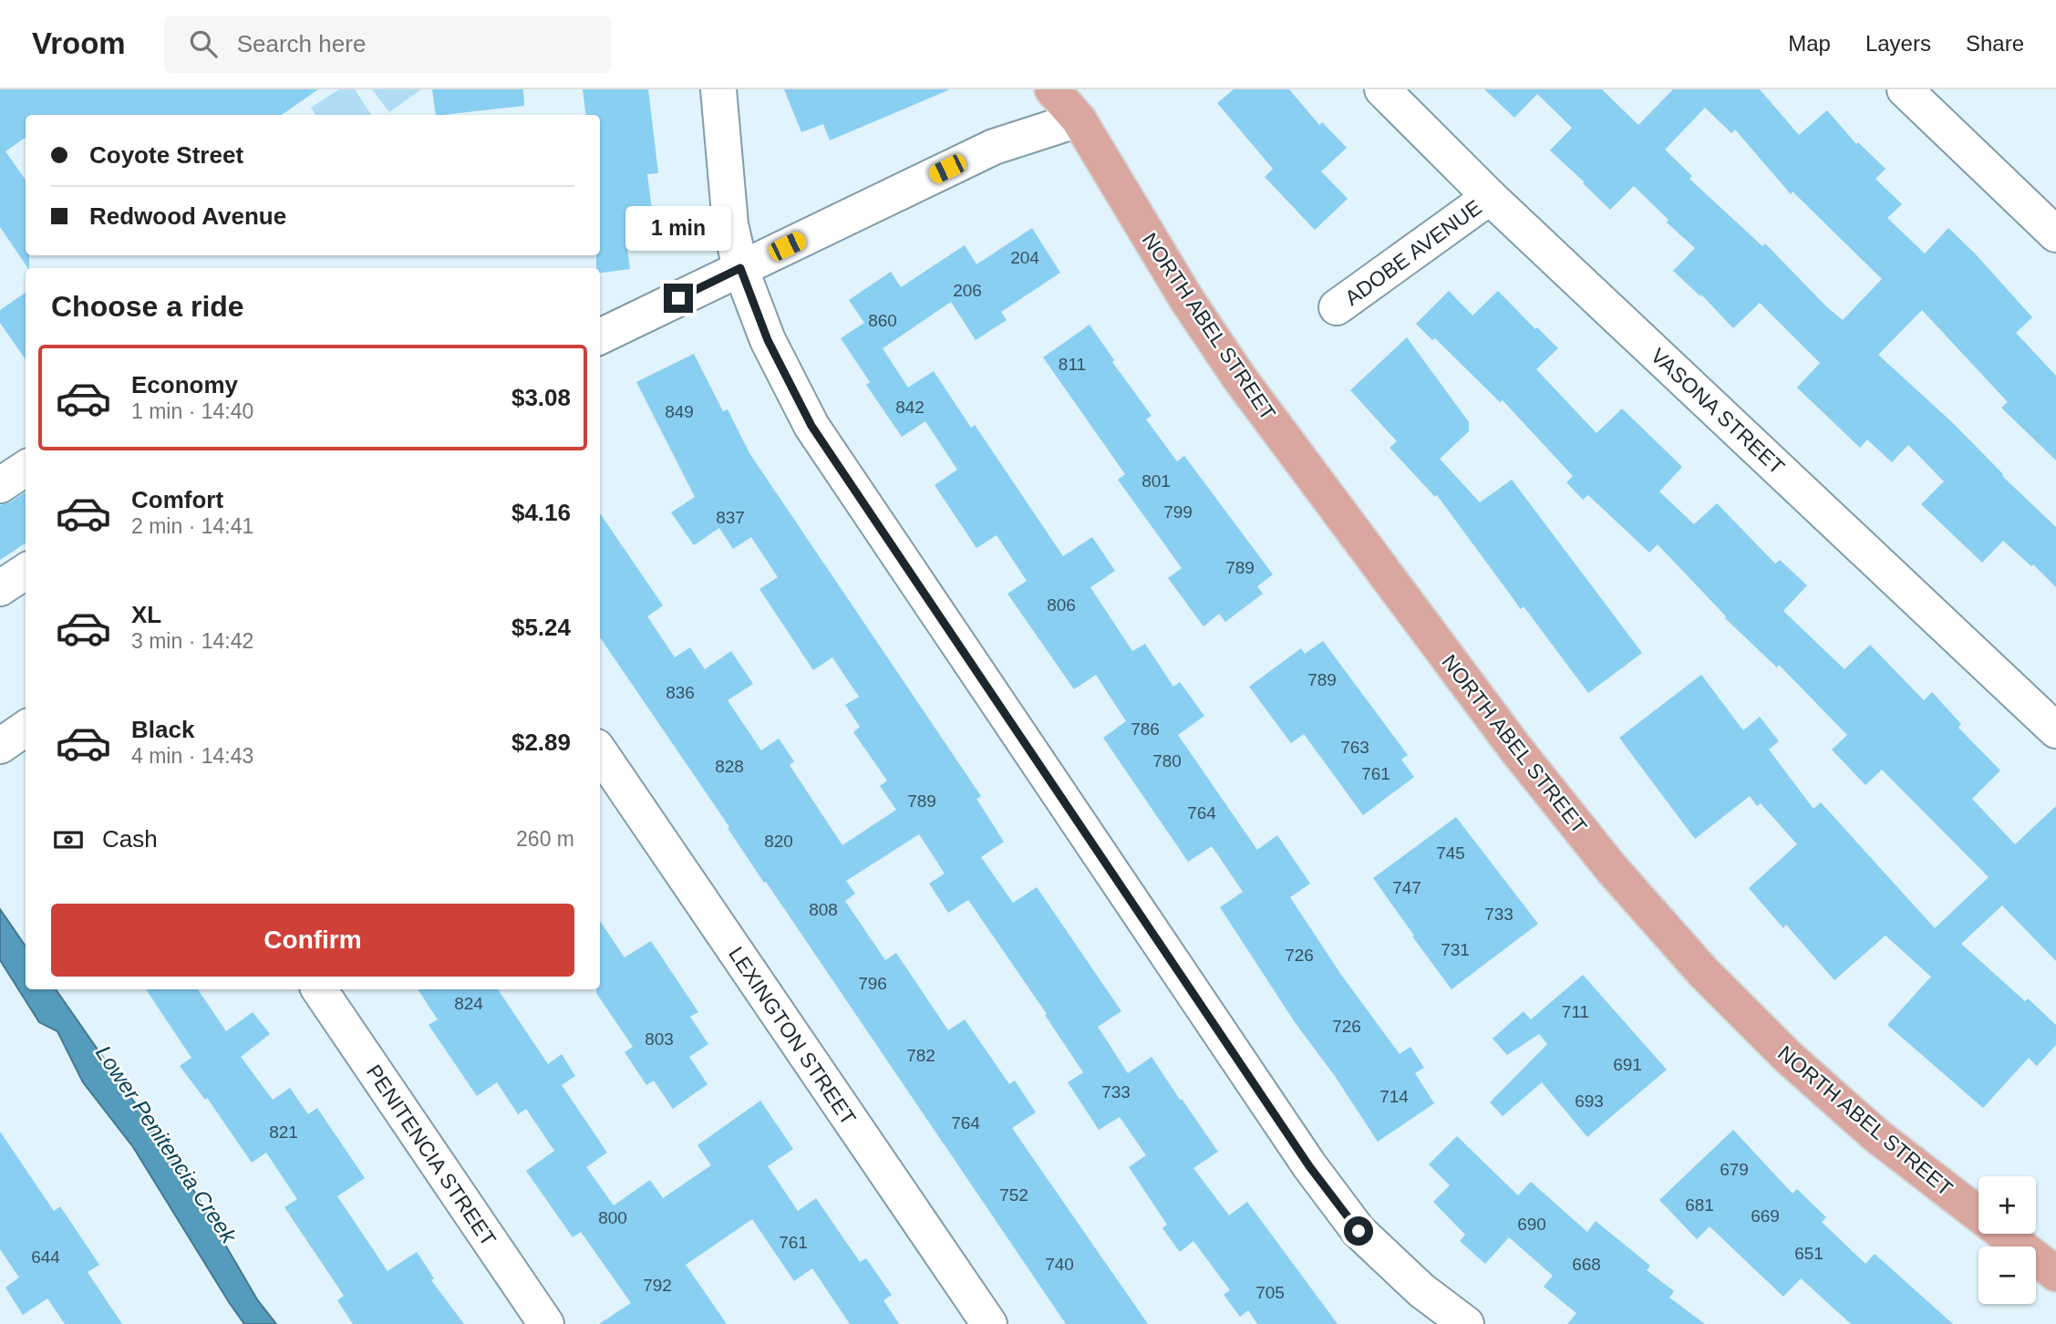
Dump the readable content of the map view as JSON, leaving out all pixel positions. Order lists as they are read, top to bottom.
{
  "streets": {
    "main road": ["NORTH ABEL STREET"],
    "street": [
      "ADOBE AVENUE",
      "VASONA STREET",
      "LEXINGTON STREET",
      "PENITENCIA STREET"
    ]
  },
  "crossings": [
    ["ADOBE AVENUE", "VASONA STREET"]
  ],
  "water": ["Lower Penitencia Creek"],
  "house_numbers": [
    "204",
    "206",
    "860",
    "811",
    "842",
    "849",
    "801",
    "799",
    "837",
    "789",
    "806",
    "789",
    "836",
    "786",
    "763",
    "780",
    "828",
    "761",
    "789",
    "764",
    "820",
    "745",
    "747",
    "808",
    "733",
    "731",
    "726",
    "796",
    "824",
    "711",
    "726",
    "803",
    "782",
    "691",
    "733",
    "714",
    "693",
    "764",
    "821",
    "679",
    "752",
    "681",
    "669",
    "800",
    "690",
    "761",
    "651",
    "644",
    "740",
    "668",
    "792",
    "705"
  ],
  "page": {
    "header": "Vroom",
    "search": "Search here",
    "nav": ["Map", "Layers", "Share"],
    "banner": ["Coyote Street", "Redwood Avenue"],
    "bubble": "1 min",
    "heading": "Choose a ride",
    "list": [
      {
        "name": "Economy",
        "note": "1 min · 14:40",
        "value": "$3.08"
      },
      {
        "name": "Comfort",
        "note": "2 min · 14:41",
        "value": "$4.16"
      },
      {
        "name": "XL",
        "note": "3 min · 14:42",
        "value": "$5.24"
      },
      {
        "name": "Black",
        "note": "4 min · 14:43",
        "value": "$2.89"
      }
    ],
    "pay": ["Cash", "260 m"],
    "buttons": "Confirm",
    "map_buttons": ["+", "−"]
  }
}
